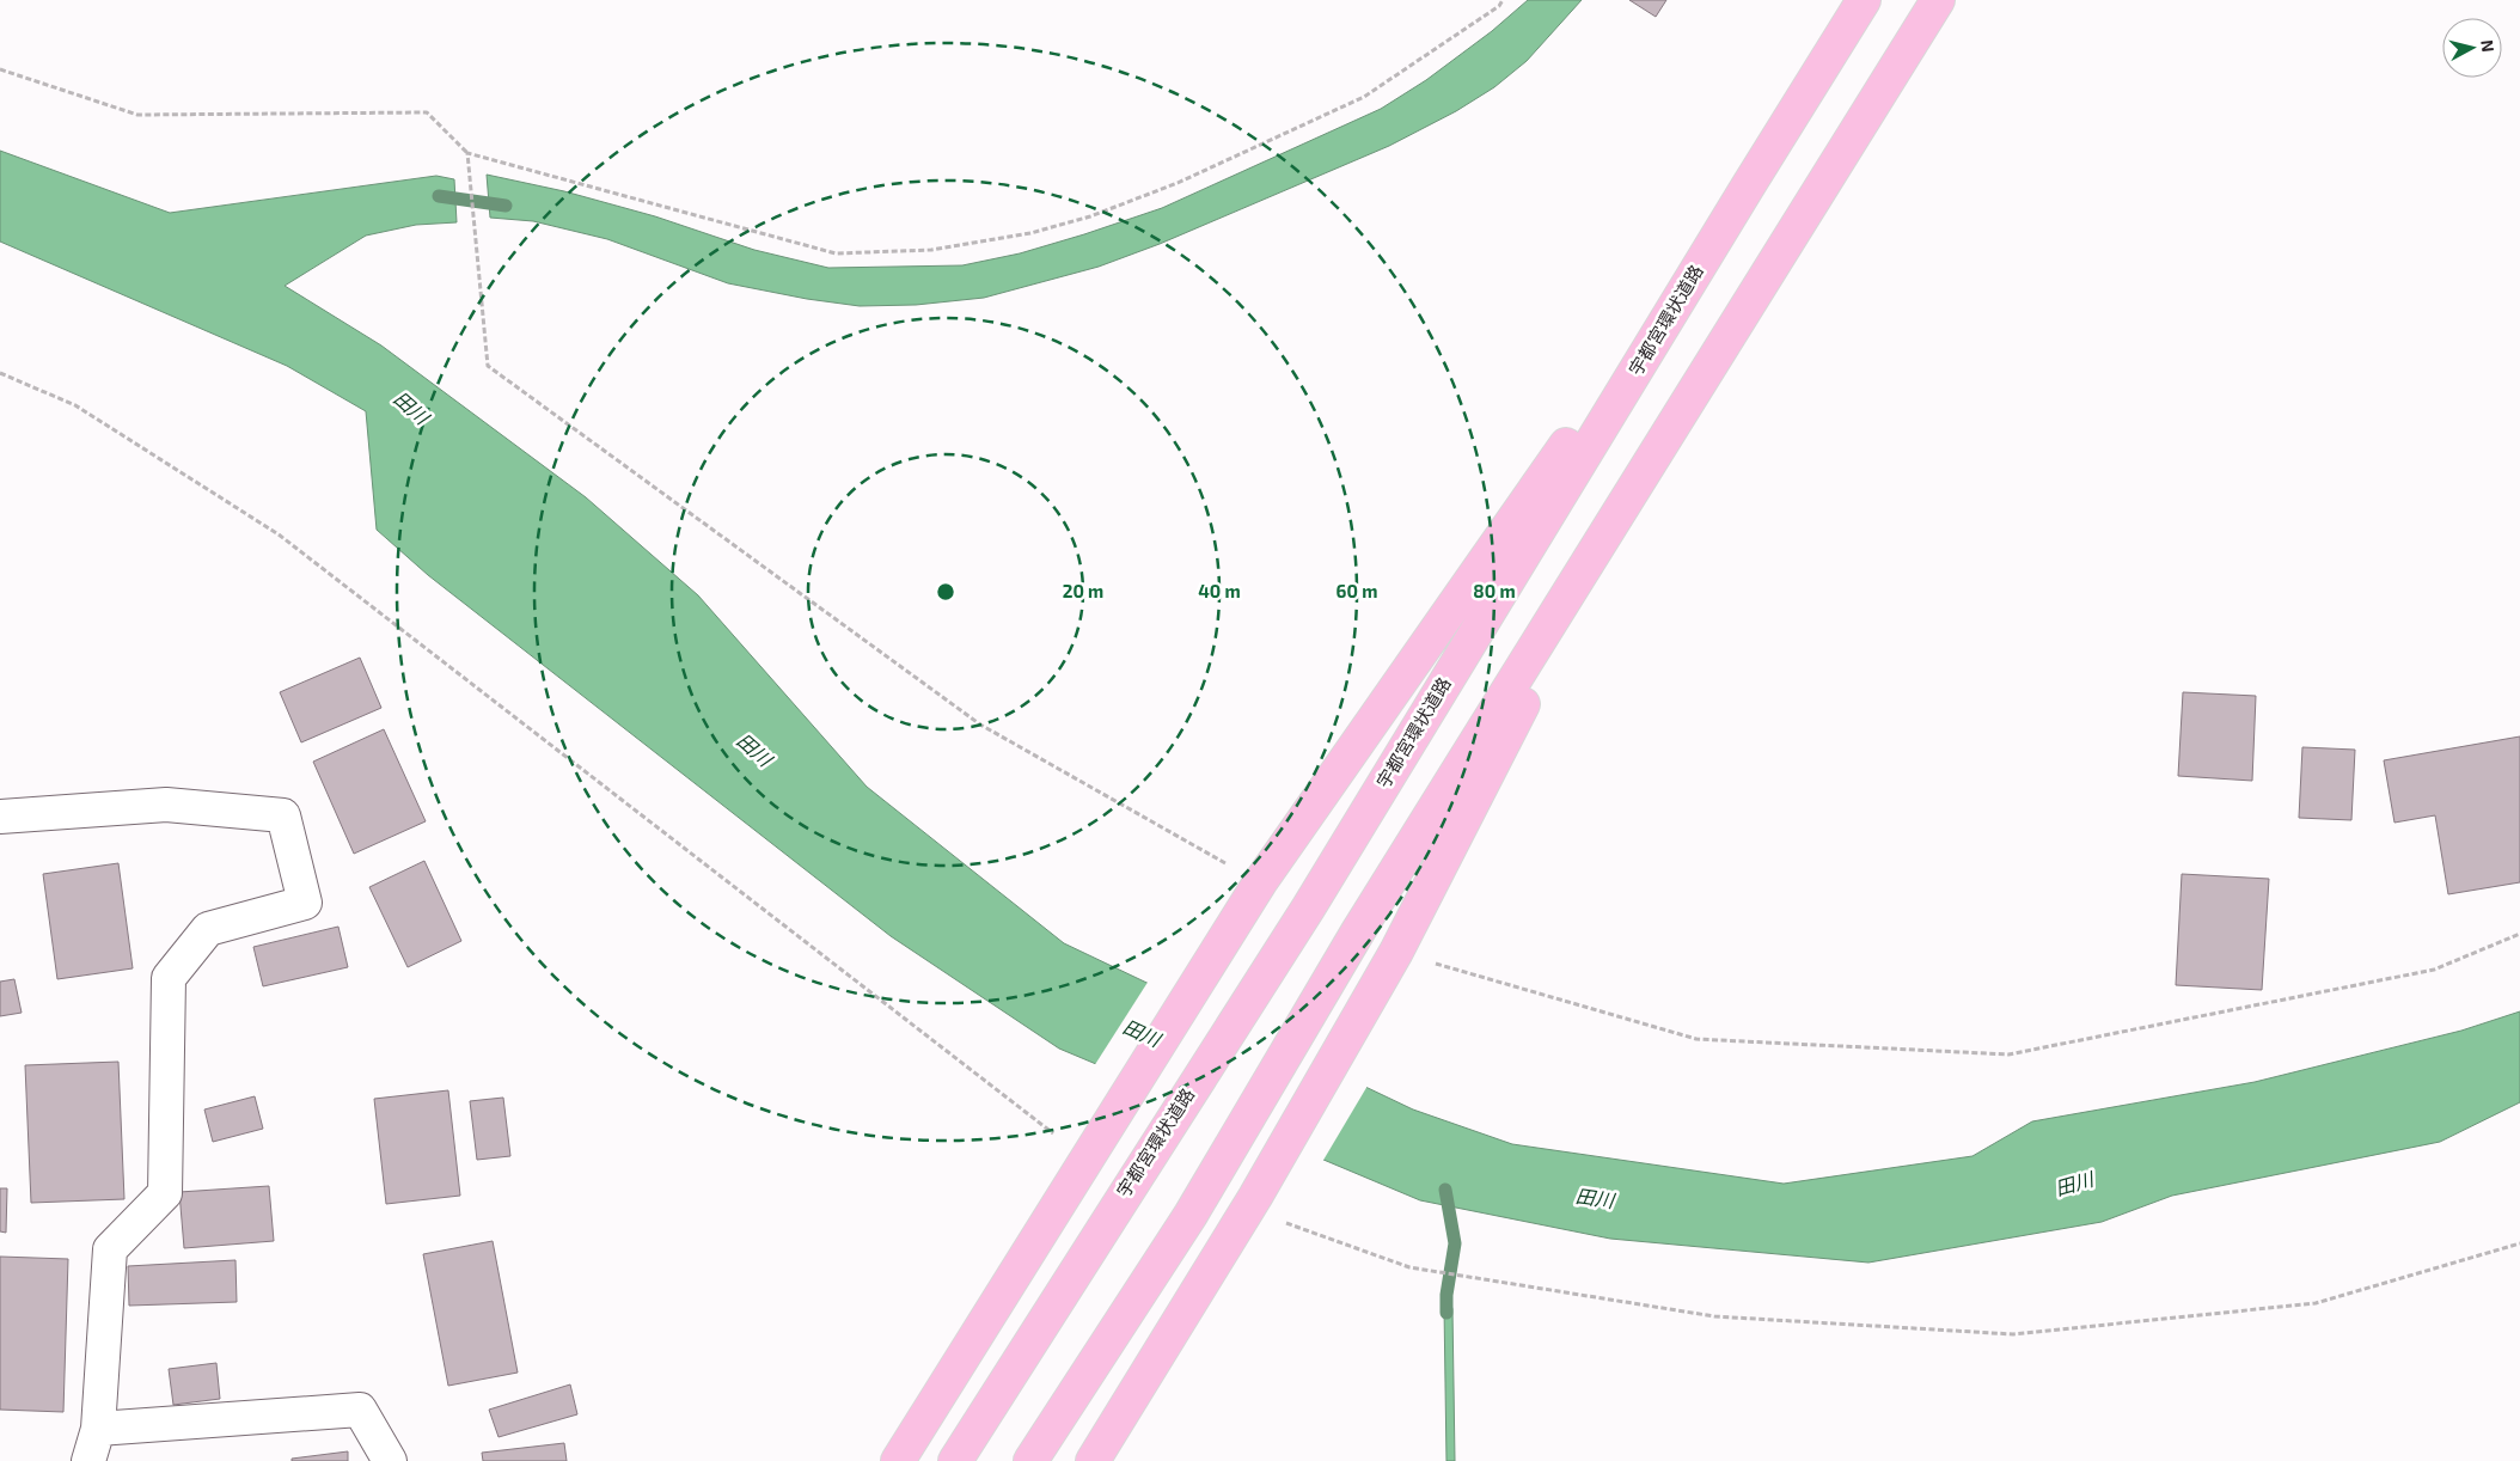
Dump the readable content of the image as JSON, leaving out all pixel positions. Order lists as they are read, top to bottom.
{
  "streets": {
    "highway": ["宇都宮環状道路"]
  },
  "water": ["田川"],
  "north": "right",
  "rings": [
    "20 m",
    "40 m",
    "60 m",
    "80 m"
  ]
}
